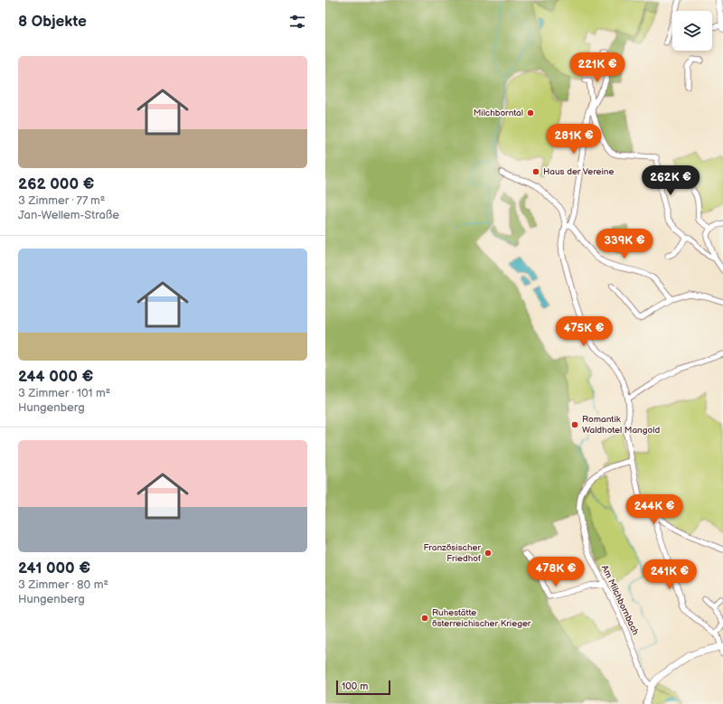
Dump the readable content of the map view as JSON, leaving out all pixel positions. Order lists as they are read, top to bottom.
{
  "streets": {
    "street": ["Am Milchbornbach"]
  },
  "places": [
    "Milchborntal",
    "Haus der Vereine",
    "Romantik Waldhotel Mangold",
    "Französischer Friedhof",
    "Ruhestätte österreichischer Krieger"
  ],
  "scale_bar": "100 m",
  "page": {
    "heading": "8 Objekte",
    "list": [
      {
        "name": "262 000 €",
        "note": "3 Zimmer · 77 m² · Jan-Wellem-Straße"
      },
      {
        "name": "244 000 €",
        "note": "3 Zimmer · 101 m² · Hungenberg"
      },
      {
        "name": "241 000 €",
        "note": "3 Zimmer · 80 m² · Hungenberg"
      }
    ],
    "price": [
      "221K €",
      "281K €",
      "262K €",
      "339K €",
      "475K €",
      "244K €",
      "478K €",
      "241K €"
    ],
    "scale": "100 m"
  }
}
